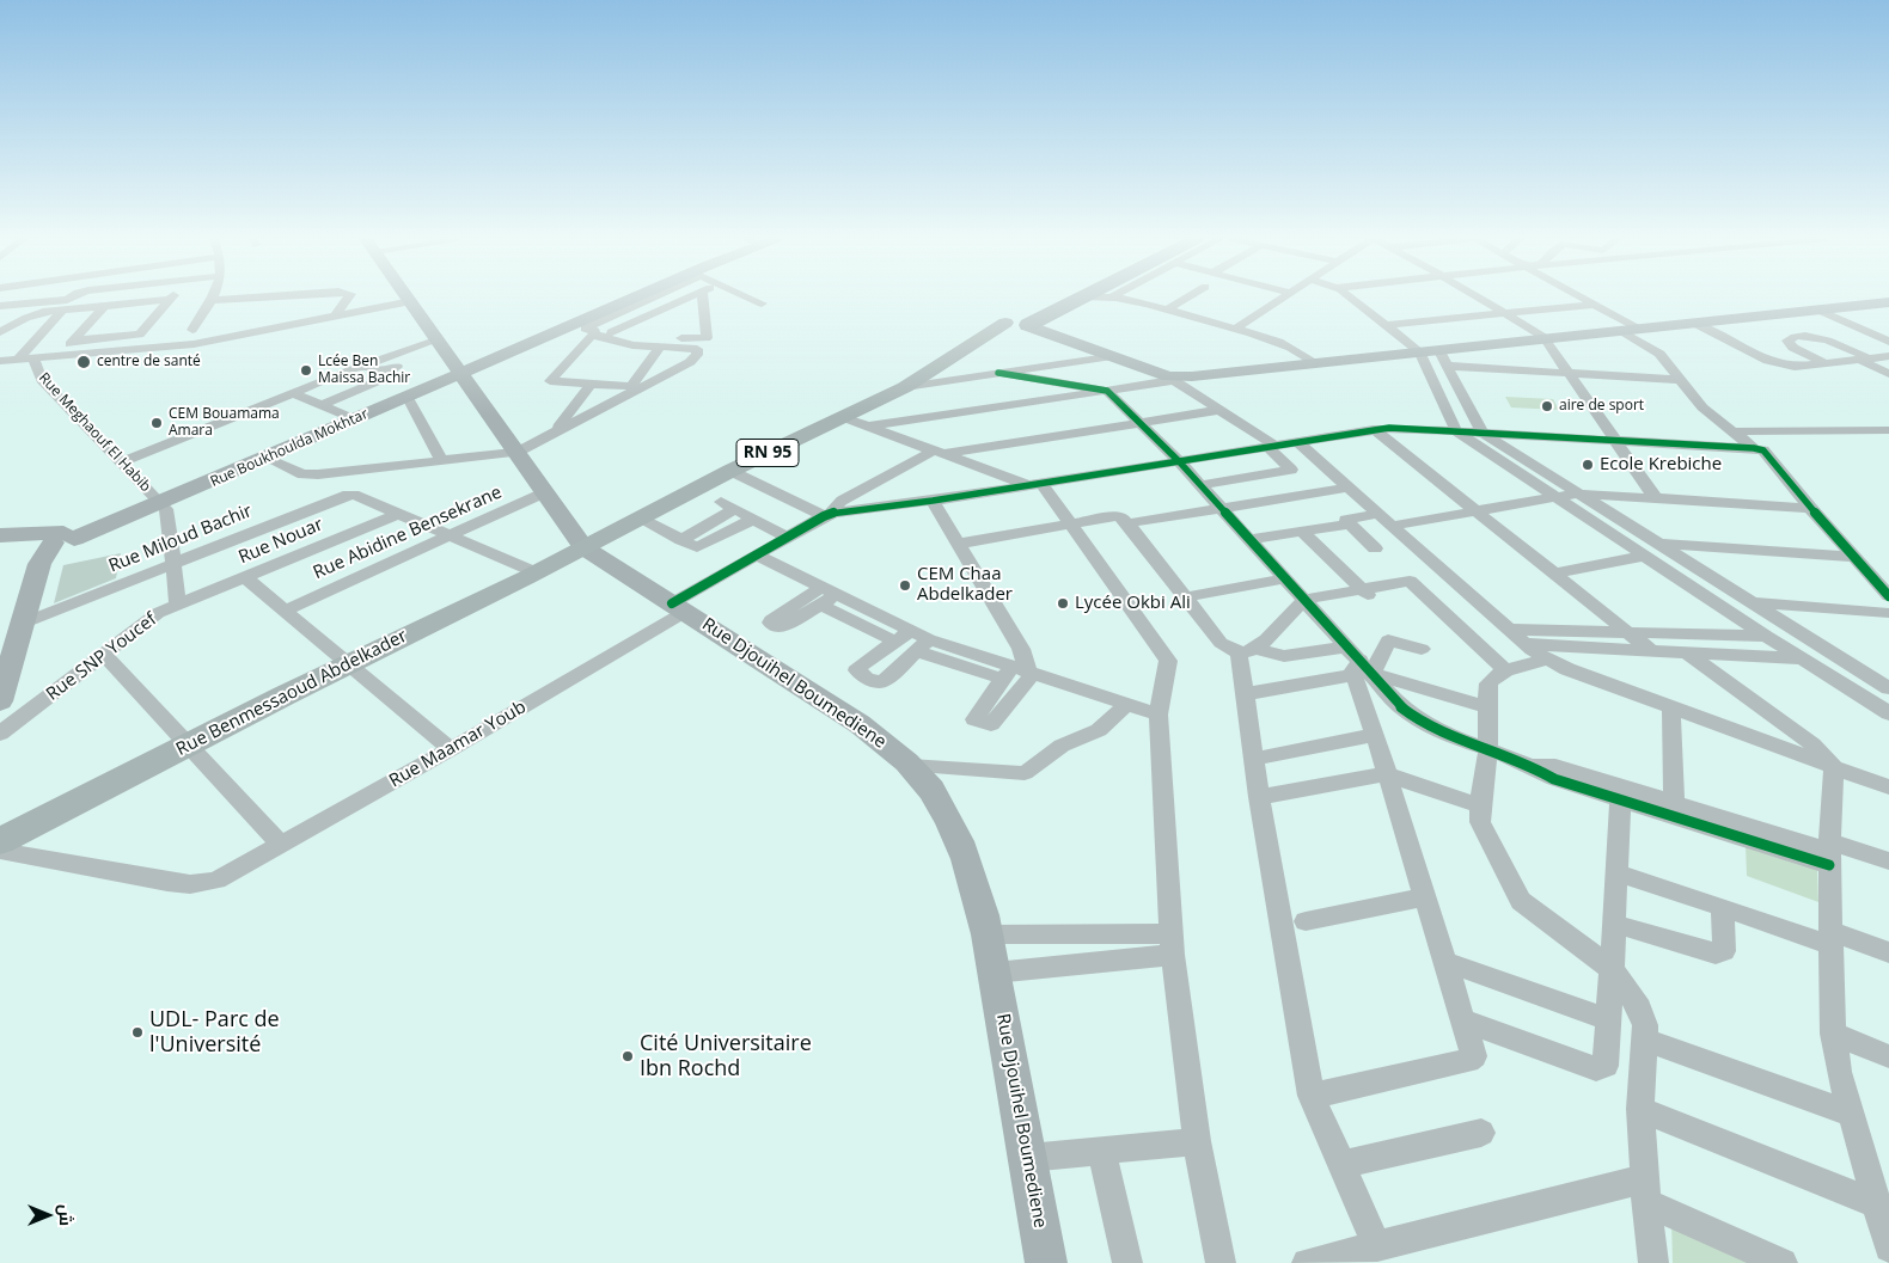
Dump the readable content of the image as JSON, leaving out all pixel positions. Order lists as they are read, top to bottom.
{
  "streets": {
    "highway": ["RN 95"],
    "main road": ["Rue Boukhoulda Mokhtar", "Rue Djouihel Boumediene", "Rue Benmessaoud Abdelkader"],
    "street": [
      "Rue Meghaouf El Habib",
      "Rue Abidine Bensekrane",
      "Rue Miloud Bachir",
      "Rue Nouar",
      "Rue SNP Youcef",
      "Rue Maamar Youb"
    ]
  },
  "crossings": [
    ["Rue Meghaouf El Habib", "Rue Boukhoulda Mokhtar"],
    ["Rue Boukhoulda Mokhtar", "Rue Djouihel Boumediene"],
    ["RN 95", "Rue Djouihel Boumediene"],
    ["RN 95", "Rue Benmessaoud Abdelkader"],
    ["Rue Abidine Bensekrane", "Rue Djouihel Boumediene"],
    ["Rue Miloud Bachir", "Rue Nouar"],
    ["Rue Nouar", "Rue SNP Youcef"],
    ["Rue Djouihel Boumediene", "Rue Benmessaoud Abdelkader"],
    ["Rue Djouihel Boumediene", "Rue Maamar Youb"]
  ],
  "places": [
    "centre de santé",
    "Lcée Ben Maissa Bachir",
    "aire de sport",
    "CEM Bouamama Amara",
    "Ecole Krebiche",
    "CEM Chaa Abdelkader",
    "Lycée Okbi Ali",
    "UDL- Parc de l'Université",
    "Cité Universitaire Ibn Rochd"
  ],
  "north": "right"
}
